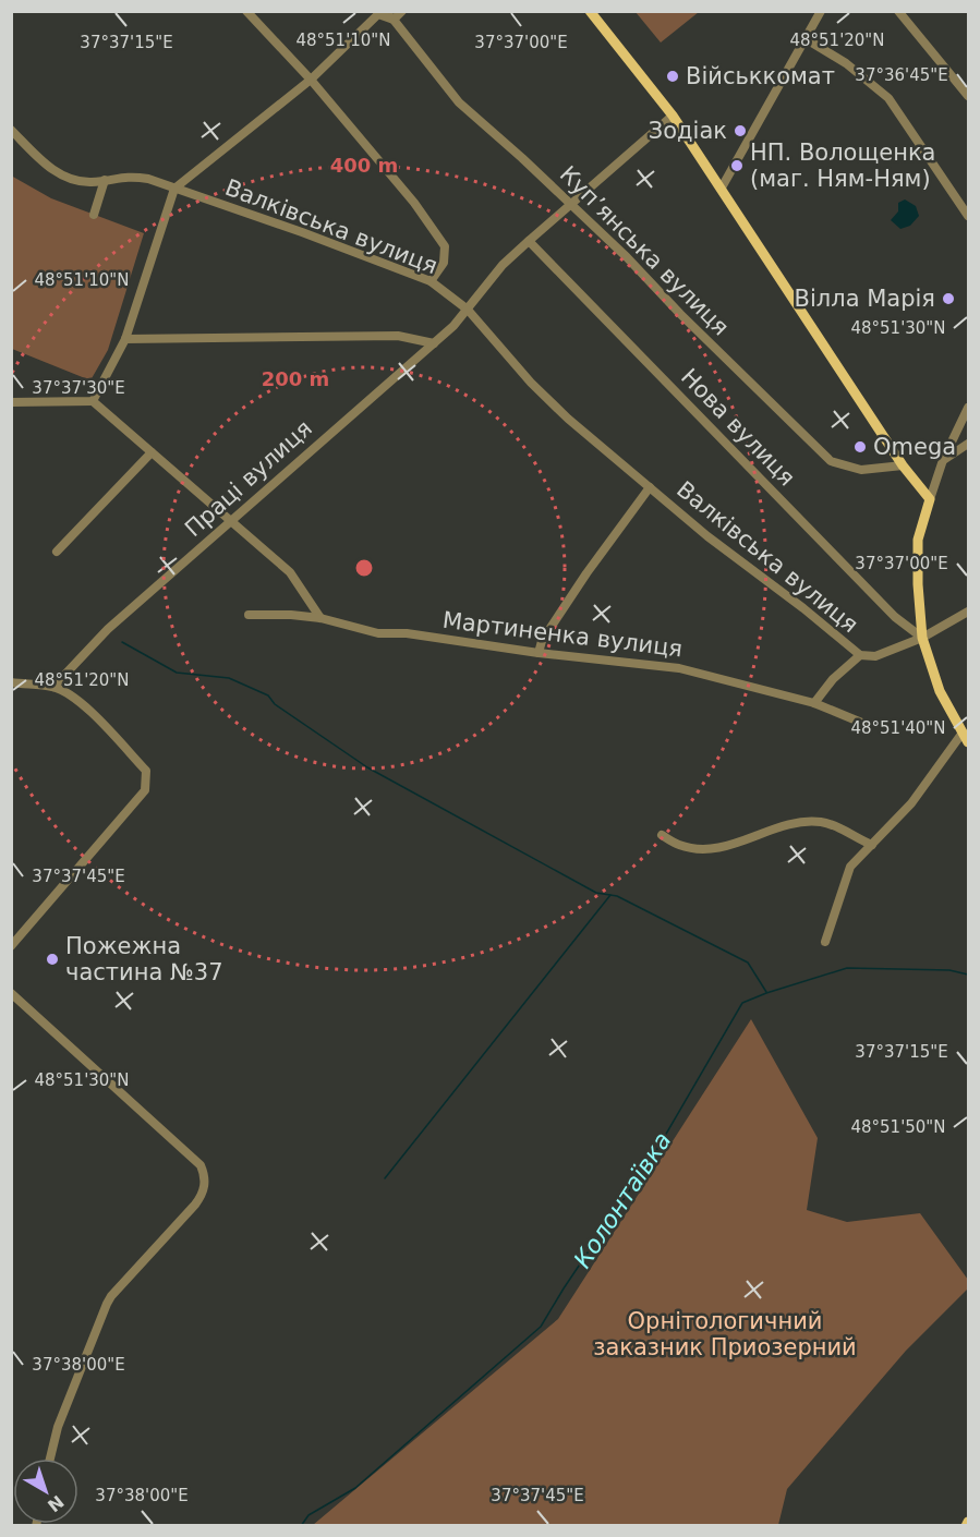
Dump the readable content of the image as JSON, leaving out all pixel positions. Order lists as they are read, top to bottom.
{
  "streets": {
    "street": [
      "Валківська вулиця",
      "Куп’янська вулиця",
      "Нова вулиця",
      "Праці вулиця",
      "Мартиненка вулиця"
    ]
  },
  "crossings": [
    ["Валківська вулиця", "Нова вулиця"],
    ["Валківська вулиця", "Праці вулиця"],
    ["Куп’янська вулиця", "Праці вулиця"],
    ["Нова вулиця", "Праці вулиця"]
  ],
  "water": ["Колонтаївка"],
  "parks": ["Орнiтологичний заказник Приозерний"],
  "places": [
    "Військкомат",
    "Зодіак",
    "НП. Волощенка (маг. Ням-Ням)",
    "Вілла Марія",
    "Omega",
    "Пожежна частина №37"
  ],
  "north": "bottom right",
  "coordinates": [
    "48°51'10\"N",
    "48°51'20\"N",
    "37°37'00\"E",
    "37°37'15\"E",
    "37°36'45\"E",
    "48°51'30\"N",
    "37°37'30\"E",
    "48°51'40\"N",
    "37°37'45\"E",
    "48°51'50\"N",
    "37°38'00\"E"
  ],
  "rings": ["400 m", "200 m"]
}
